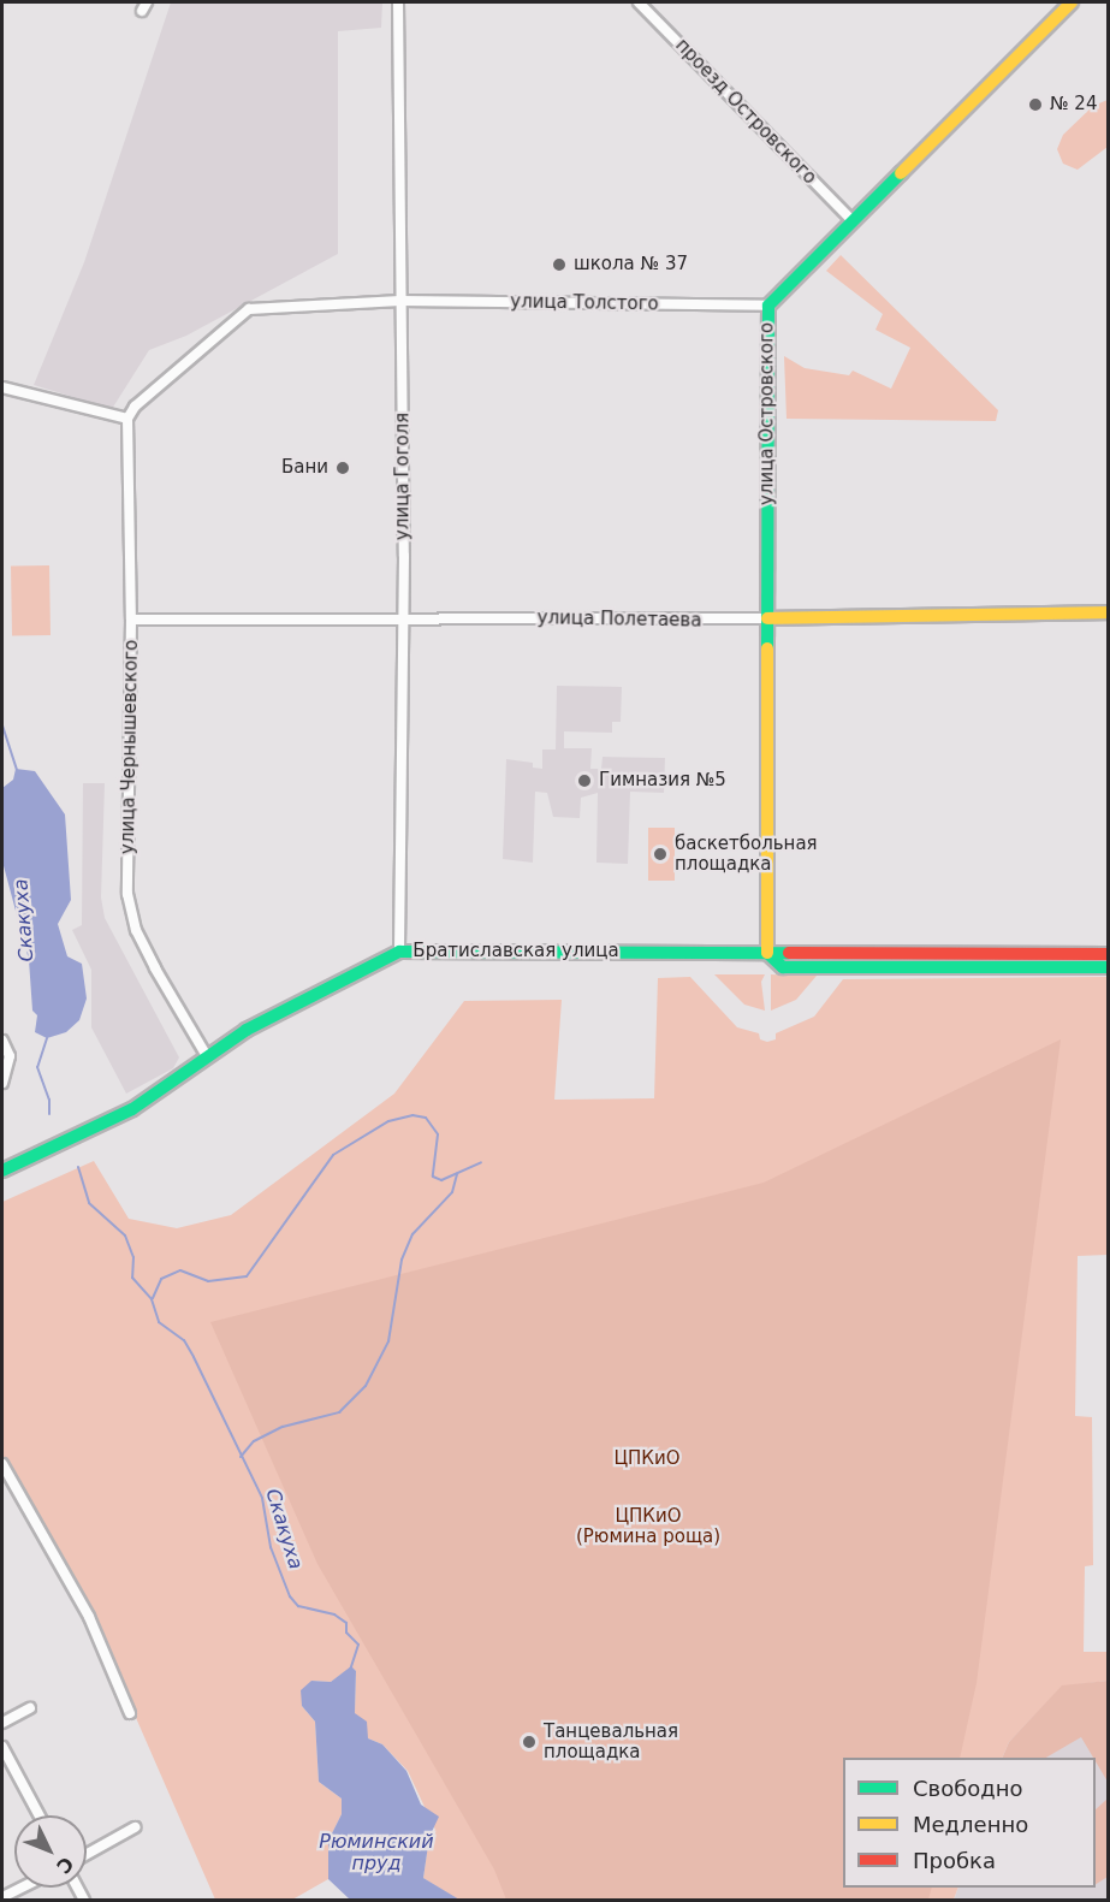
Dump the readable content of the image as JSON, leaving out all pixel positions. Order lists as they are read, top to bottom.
{
  "streets": {
    "street": [
      "проезд Островского",
      "улица Толстого",
      "улица Островского",
      "улица Гоголя",
      "улица Полетаева",
      "улица Чернышевского",
      "Братиславская улица"
    ]
  },
  "crossings": [
    ["проезд Островского", "улица Островского"],
    ["улица Толстого", "улица Островского"],
    ["улица Толстого", "улица Гоголя"],
    ["улица Толстого", "улица Чернышевского"],
    ["улица Островского", "улица Полетаева"],
    ["улица Островского", "Братиславская улица"],
    ["улица Гоголя", "улица Полетаева"],
    ["улица Гоголя", "Братиславская улица"],
    ["улица Полетаева", "улица Чернышевского"],
    ["улица Чернышевского", "Братиславская улица"]
  ],
  "water": ["Скакуха", "Рюминский пруд"],
  "parks": ["ЦПКиО", "ЦПКиО (Рюмина роща)"],
  "places": [
    "№ 24",
    "школа № 37",
    "Бани",
    "Гимназия №5",
    "баскетбольная площадка",
    "Танцевальная площадка"
  ],
  "legend": ["Свободно", "Медленно", "Пробка"],
  "north": "bottom right"
}
